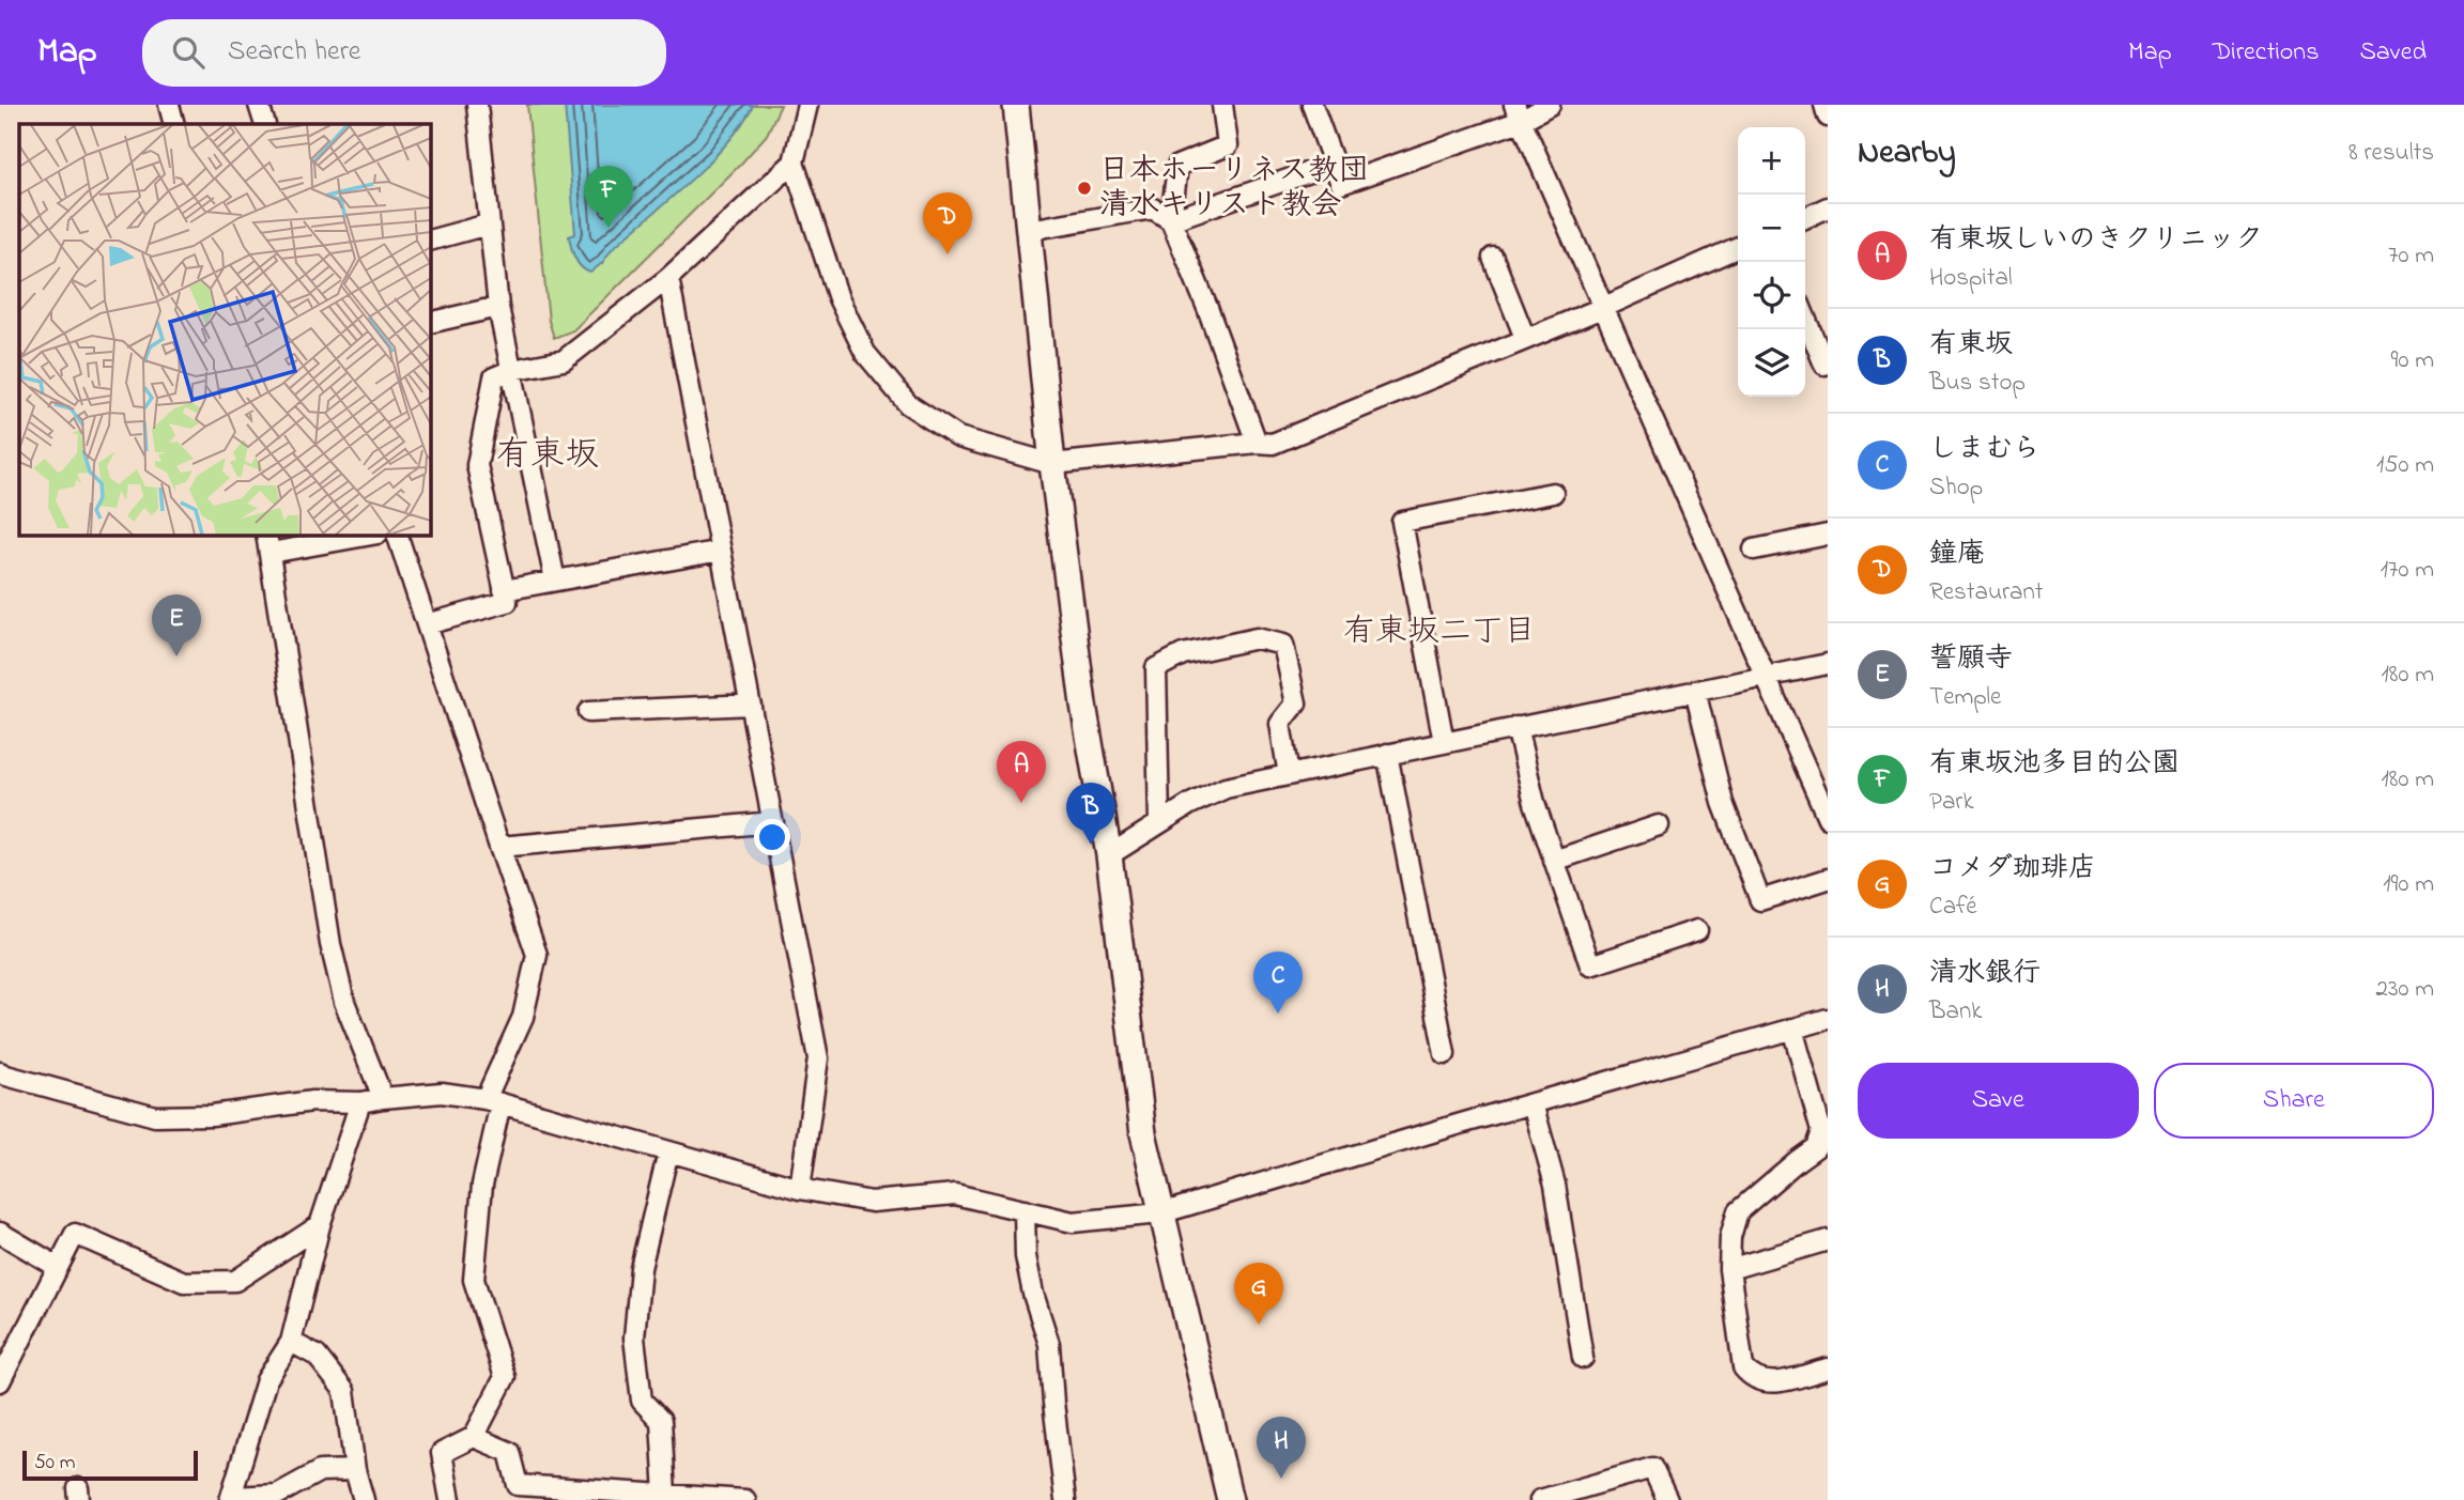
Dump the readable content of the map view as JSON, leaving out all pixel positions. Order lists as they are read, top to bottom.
{
  "districts": ["有東坂", "有東坂二丁目"],
  "places": ["日本ホーリネス教団 清水キリスト教会"],
  "scale_bar": "50 m",
  "page": {
    "header": "Map",
    "search": "Search here",
    "nav": ["Map", "Directions", "Saved"],
    "heading": ["Nearby", "8 results"],
    "map_buttons": ["+", "−"],
    "pins": [
      "F",
      "D",
      "E",
      "A",
      "B",
      "C",
      "G",
      "H"
    ],
    "list": [
      {
        "mark": "A",
        "name": "有東坂しいのきクリニック",
        "note": "Hospital",
        "value": "70 m"
      },
      {
        "mark": "B",
        "name": "有東坂",
        "note": "Bus stop",
        "value": "90 m"
      },
      {
        "mark": "C",
        "name": "しまむら",
        "note": "Shop",
        "value": "150 m"
      },
      {
        "mark": "D",
        "name": "鐘庵",
        "note": "Restaurant",
        "value": "170 m"
      },
      {
        "mark": "E",
        "name": "誓願寺",
        "note": "Temple",
        "value": "180 m"
      },
      {
        "mark": "F",
        "name": "有東坂池多目的公園",
        "note": "Park",
        "value": "180 m"
      },
      {
        "mark": "G",
        "name": "コメダ珈琲店",
        "note": "Café",
        "value": "190 m"
      },
      {
        "mark": "H",
        "name": "清水銀行",
        "note": "Bank",
        "value": "230 m"
      }
    ],
    "buttons": ["Save", "Share"],
    "scale": "50 m"
  }
}
